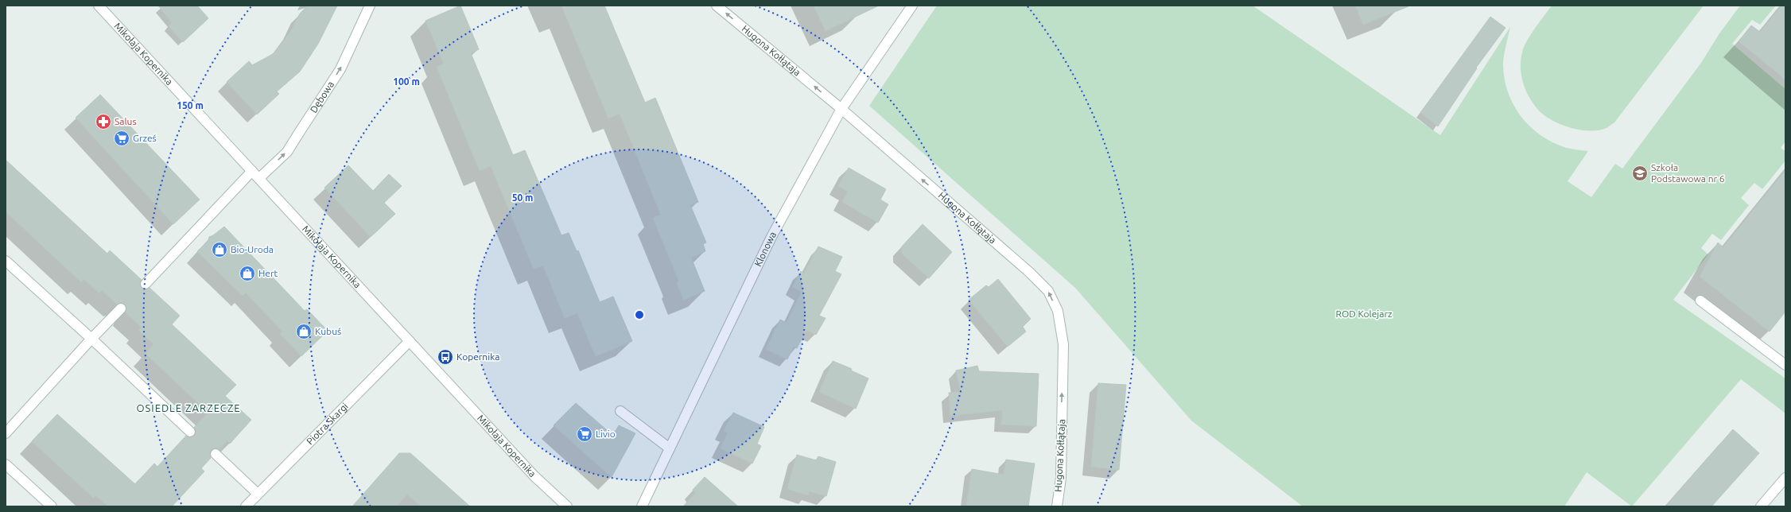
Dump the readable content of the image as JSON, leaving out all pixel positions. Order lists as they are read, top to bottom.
{
  "streets": {
    "street": [
      "Hugona Kołłątaja",
      "Mikołaja Kopernika",
      "Dębowa",
      "Klonowa",
      "Piotra Skargi"
    ]
  },
  "crossings": [
    ["Hugona Kołłątaja", "Klonowa"],
    ["Mikołaja Kopernika", "Dębowa"],
    ["Mikołaja Kopernika", "Piotra Skargi"]
  ],
  "one_way": ["Hugona Kołłątaja", "Dębowa"],
  "districts": ["OSIEDLE ZARZECZE"],
  "parks": ["ROD Kolejarz"],
  "places": {
    "pharmacy": ["Salus"],
    "supermarket": ["Grześ", "Livio"],
    "school or university": ["Szkoła Podstawowa nr 6"],
    "shop": ["Bio-Uroda", "Hert", "Kubuś"],
    "bus stop": ["Kopernika"]
  },
  "rings": ["100 m", "150 m", "50 m"]
}
